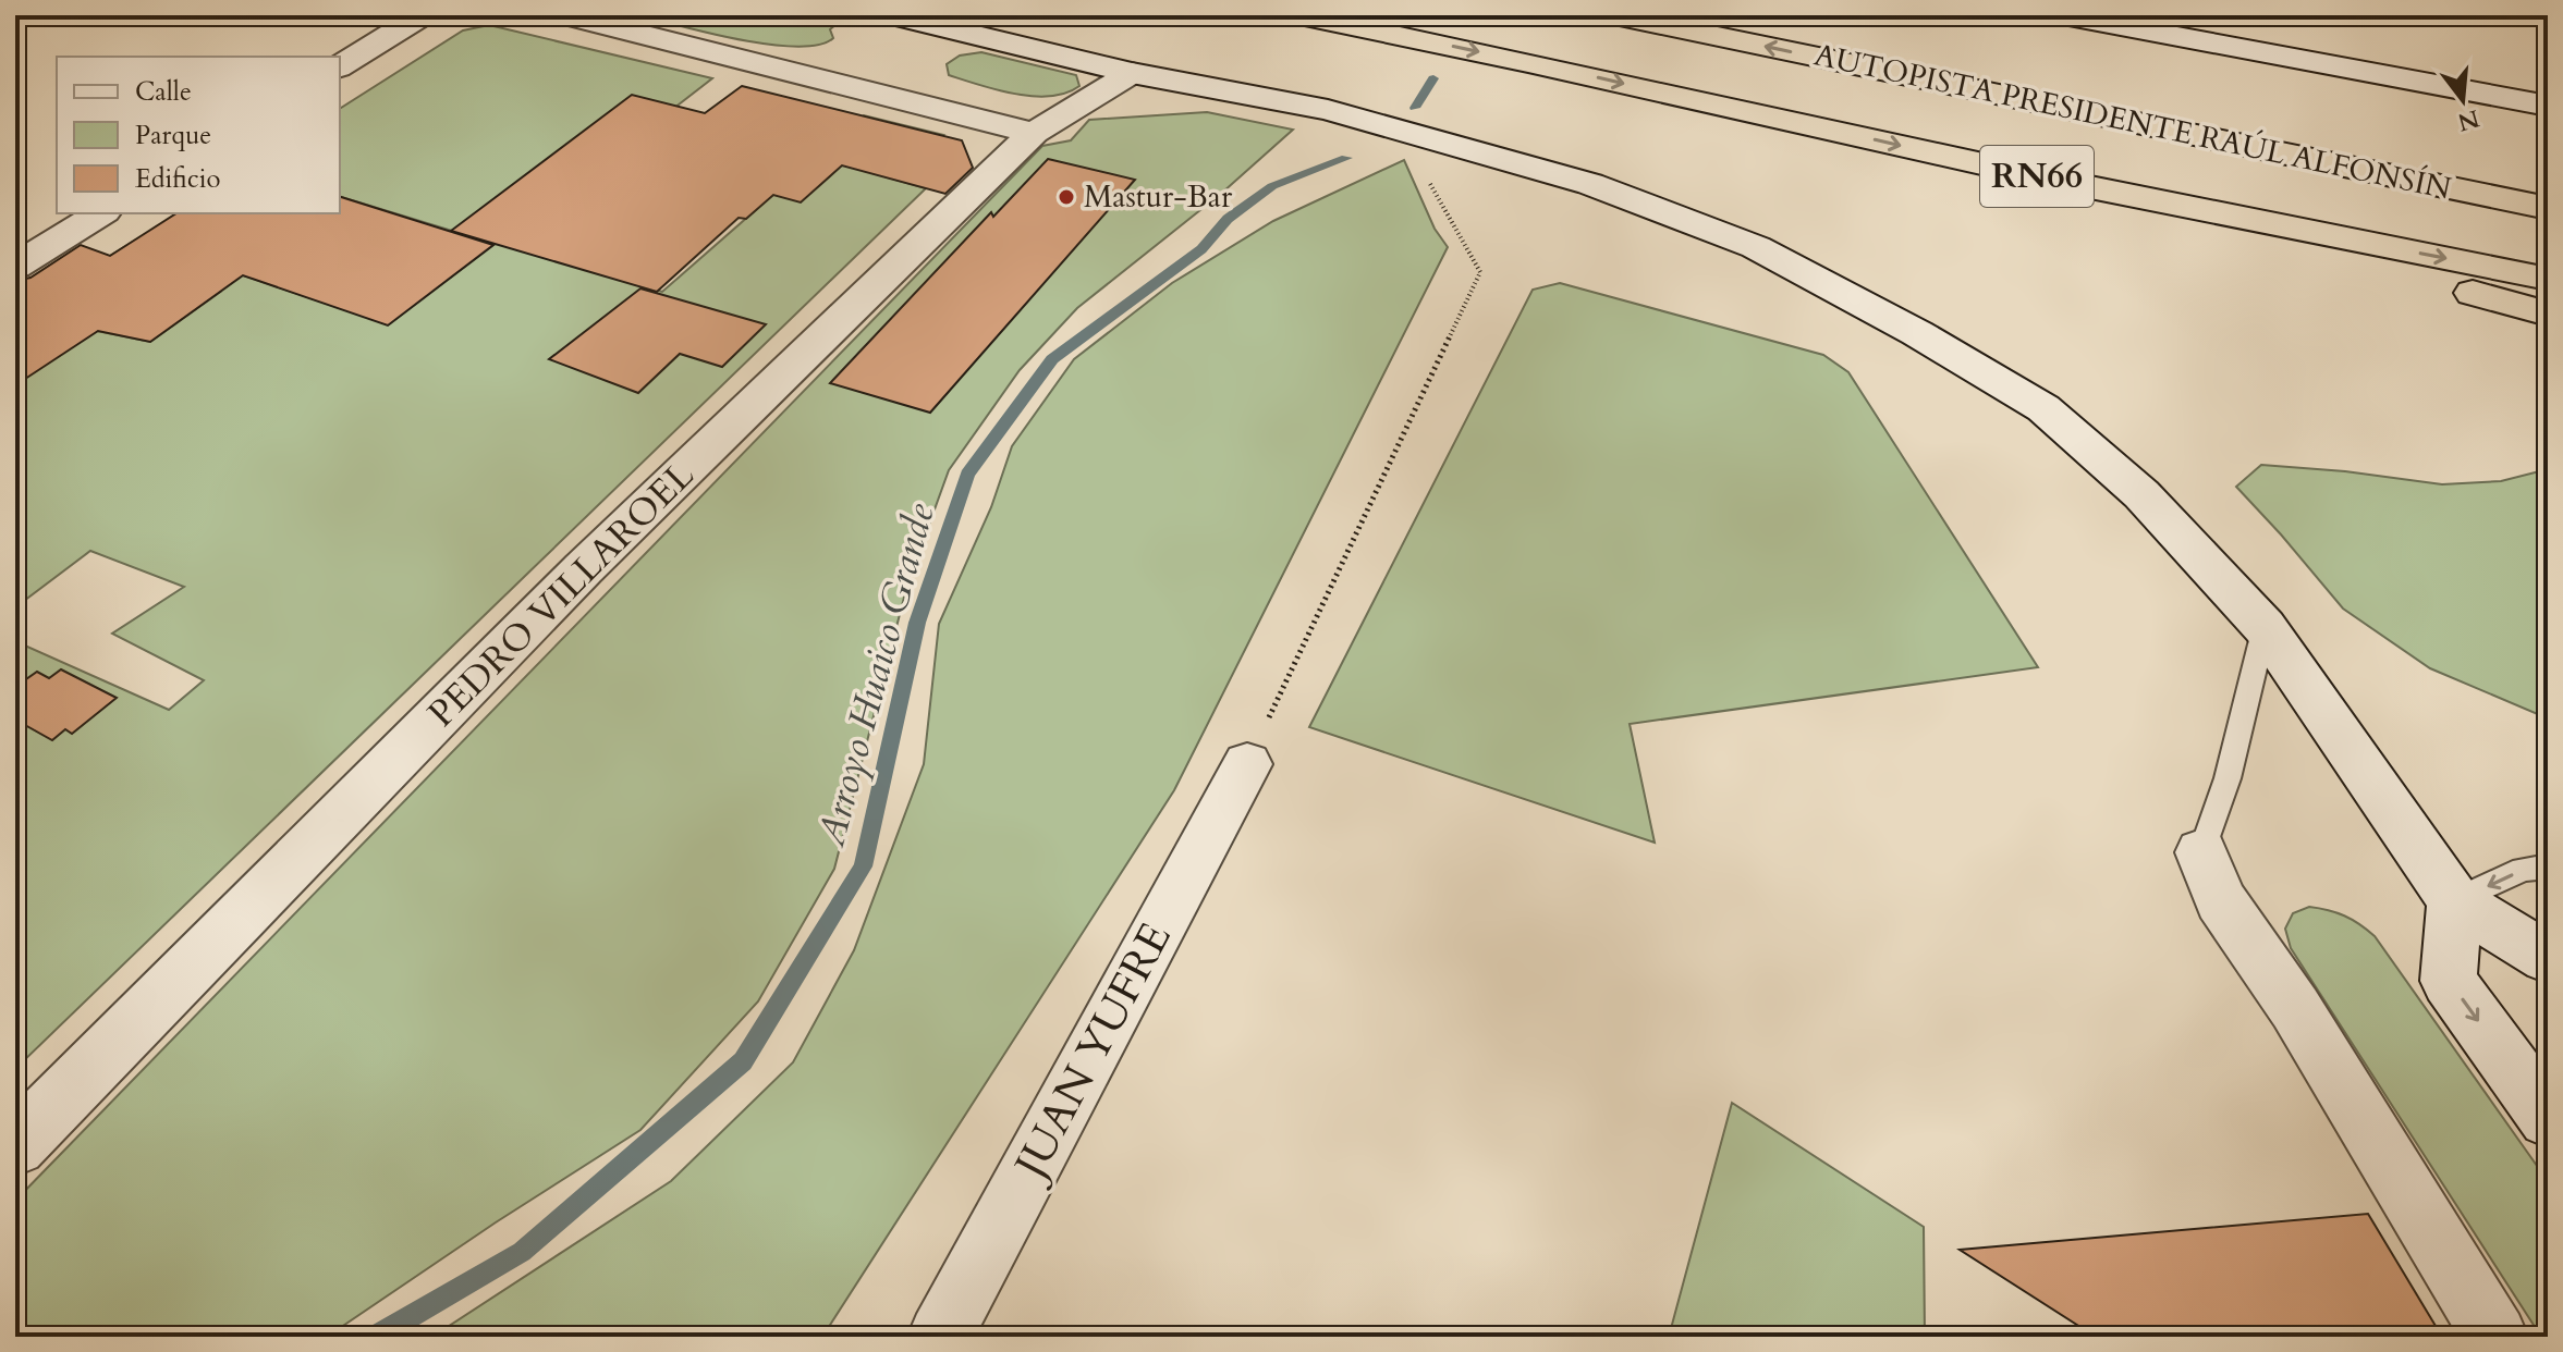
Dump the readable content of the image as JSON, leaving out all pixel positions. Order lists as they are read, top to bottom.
{
  "streets": {
    "highway": ["AUTOPISTA PRESIDENTE RAÚL ALFONSÍN", "RN66"],
    "street": ["PEDRO VILLAROEL", "JUAN YUFRE"]
  },
  "water": ["Arroyo Huaico Grande"],
  "places": ["Mastur-Bar"],
  "legend": ["Calle", "Parque", "Edificio"],
  "north": "bottom"
}
